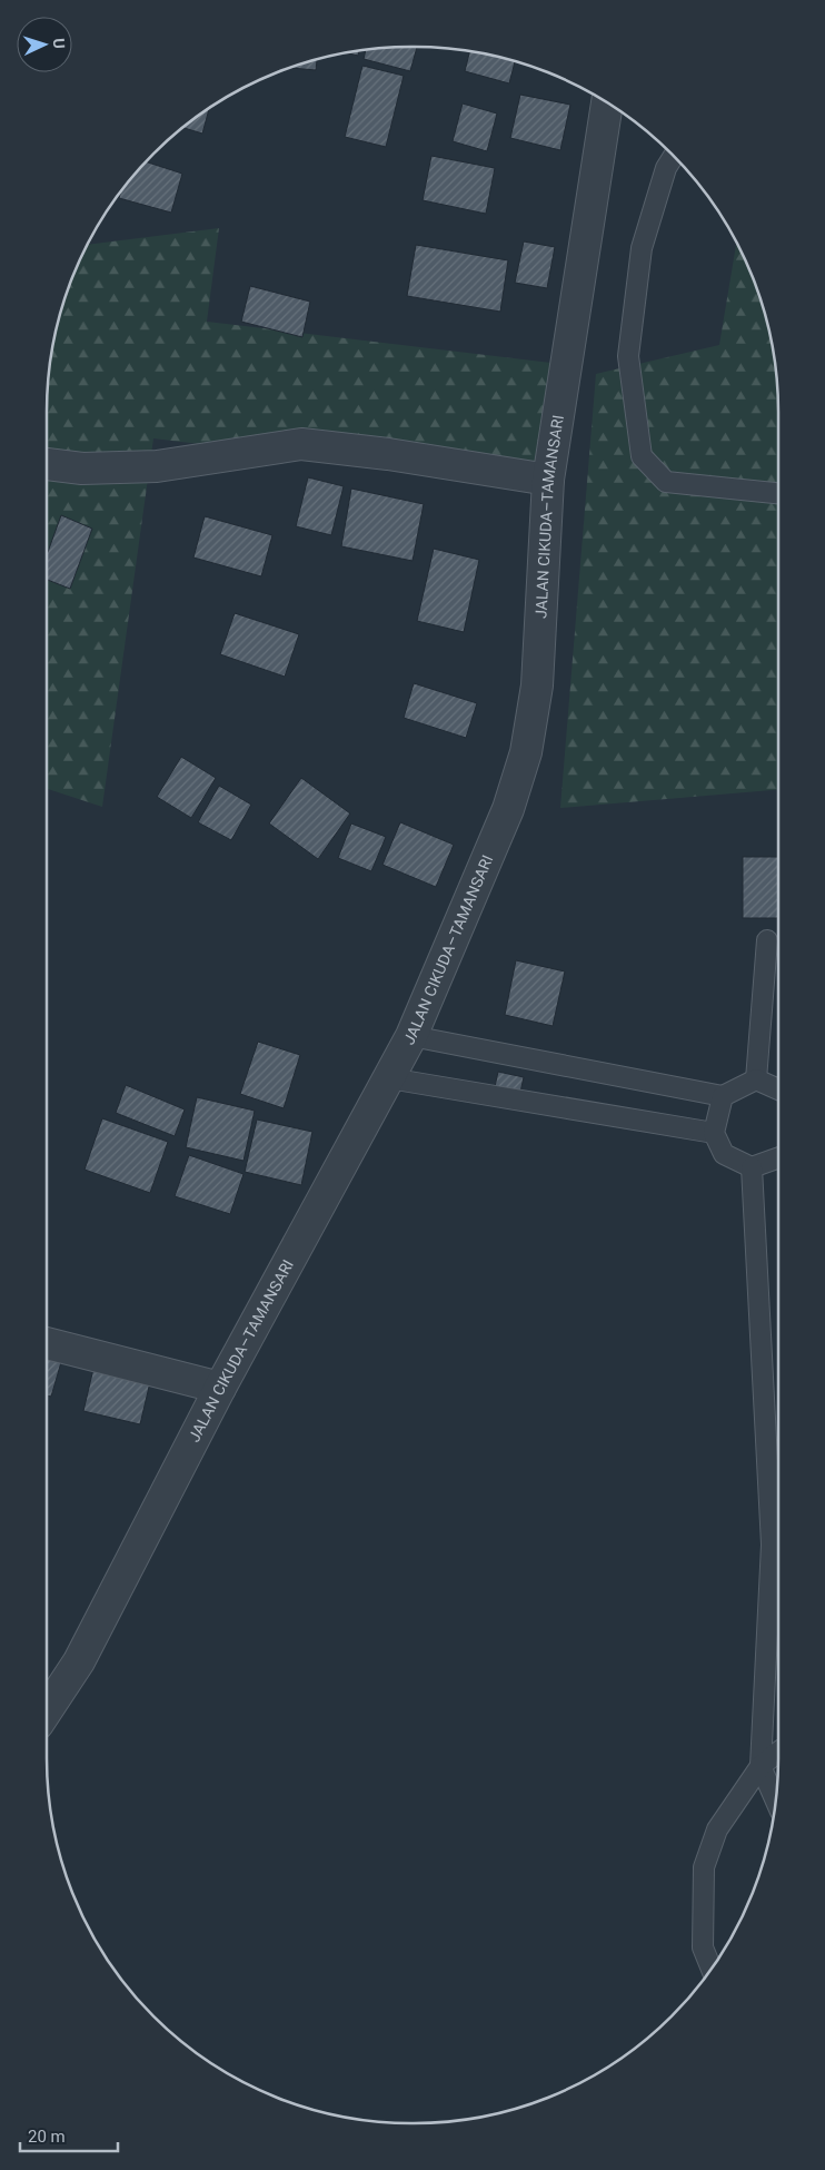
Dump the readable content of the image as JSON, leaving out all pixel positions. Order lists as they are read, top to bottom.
{
  "streets": {
    "street": ["JALAN CIKUDA–TAMANSARI"]
  },
  "scale_bar": "20 m",
  "north": "right"
}
